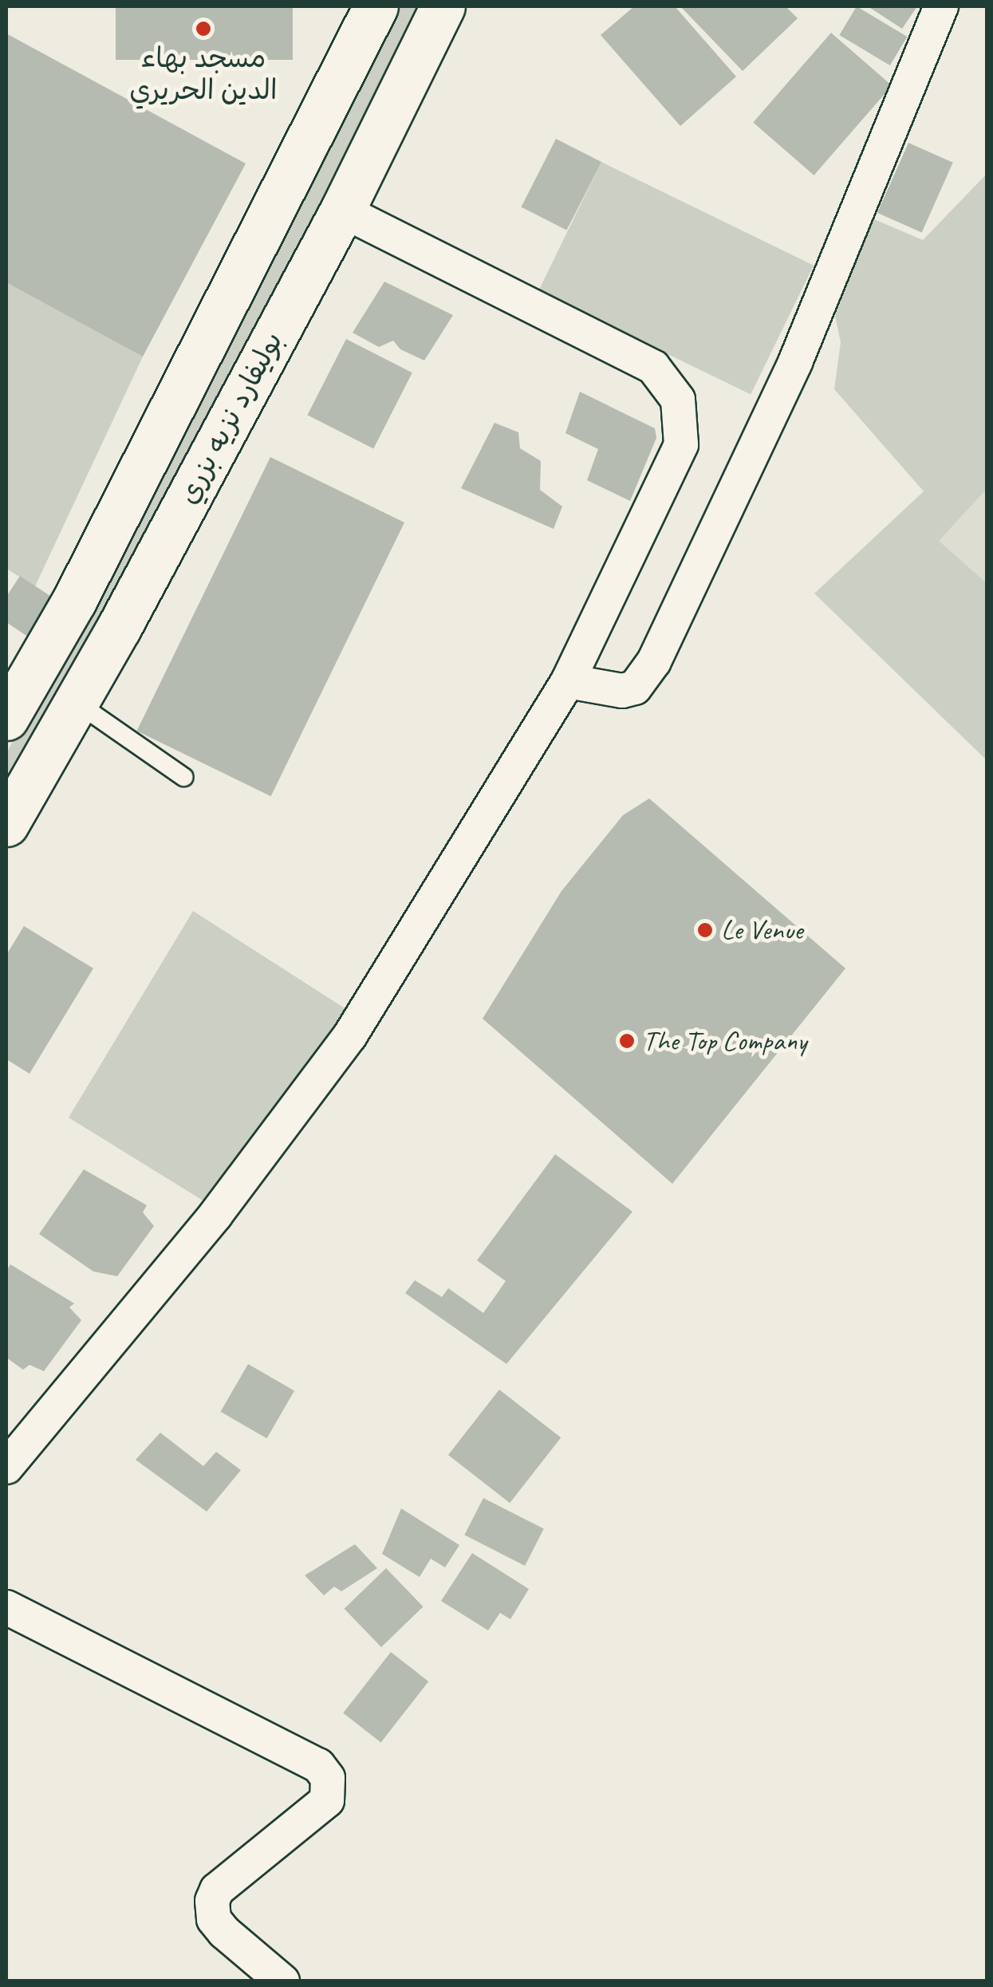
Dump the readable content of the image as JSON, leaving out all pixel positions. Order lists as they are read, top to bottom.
{
  "streets": {
    "highway": ["بوليفارد نزيه بزري"]
  },
  "places": ["مسجد بهاء الدين الحريري", "Le Venue", "The Top Company"]
}
